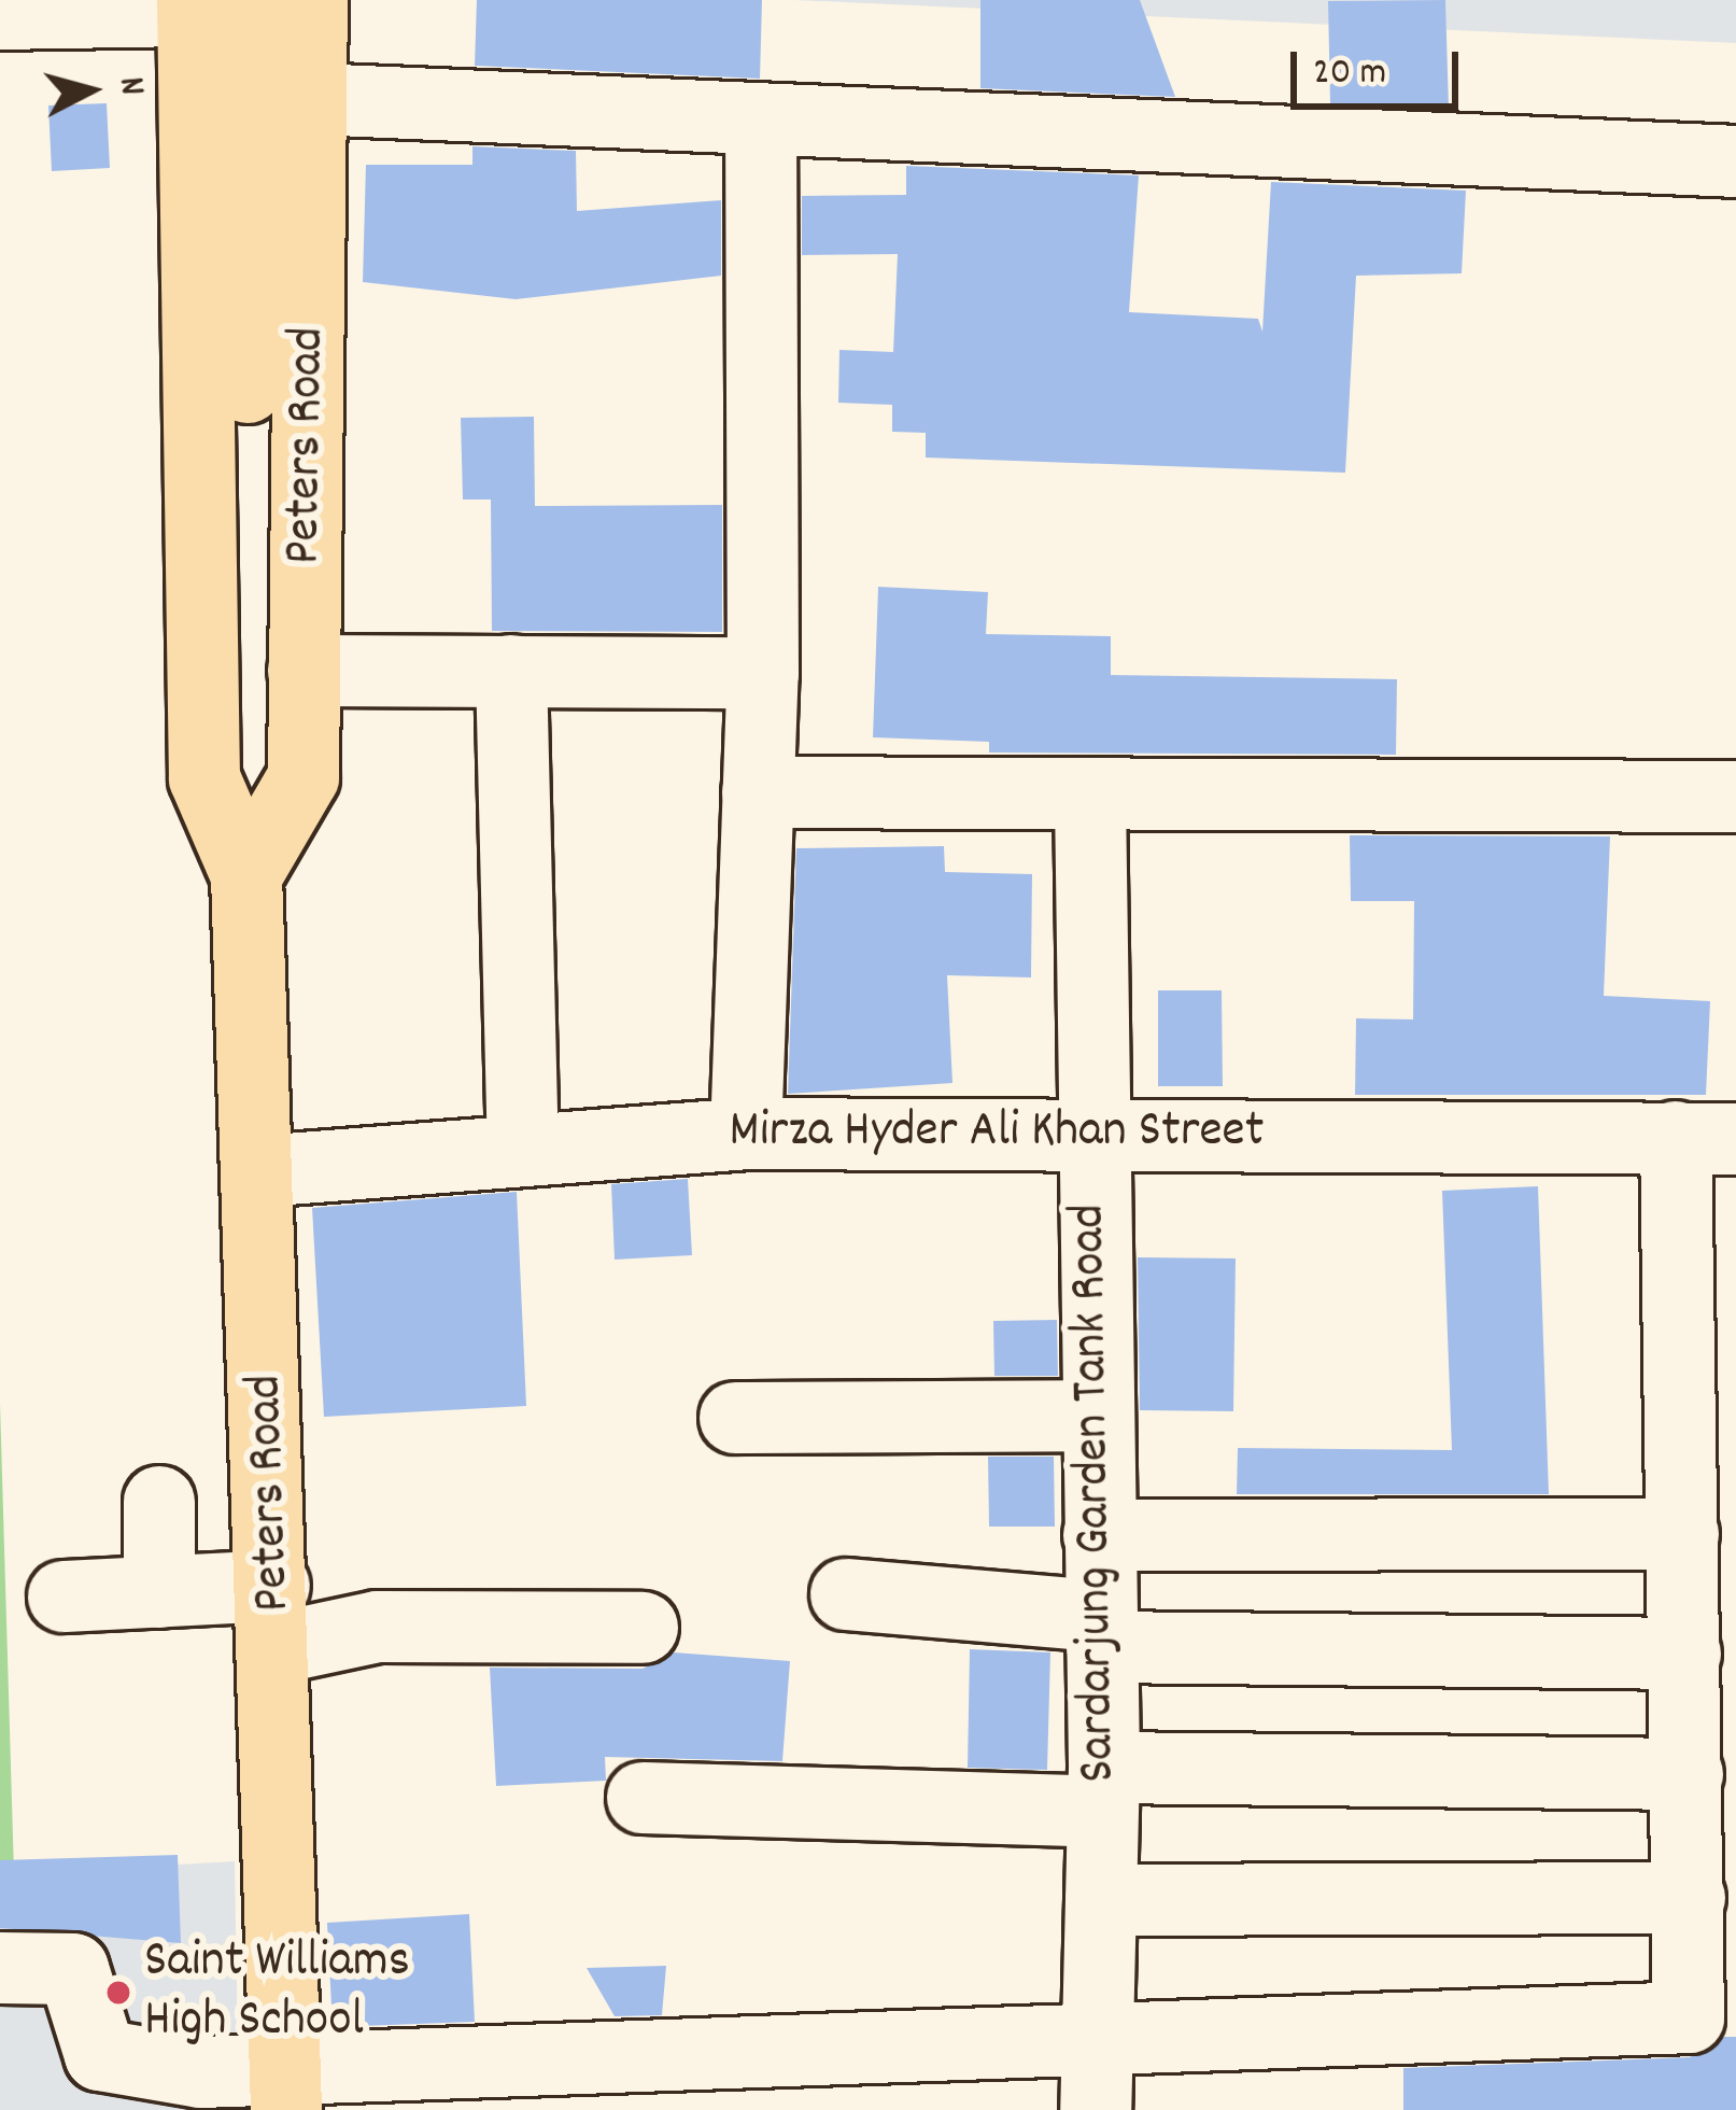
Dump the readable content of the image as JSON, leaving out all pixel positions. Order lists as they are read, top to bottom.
{
  "streets": {
    "main road": ["Peters Road"],
    "street": ["Mirza Hyder Ali Khan Street", "Sardarjung Garden Tank Road"]
  },
  "crossings": [
    ["Peters Road", "Mirza Hyder Ali Khan Street"],
    ["Mirza Hyder Ali Khan Street", "Sardarjung Garden Tank Road"]
  ],
  "places": ["Saint Williams High School"],
  "scale_bar": "20 m",
  "north": "right"
}
